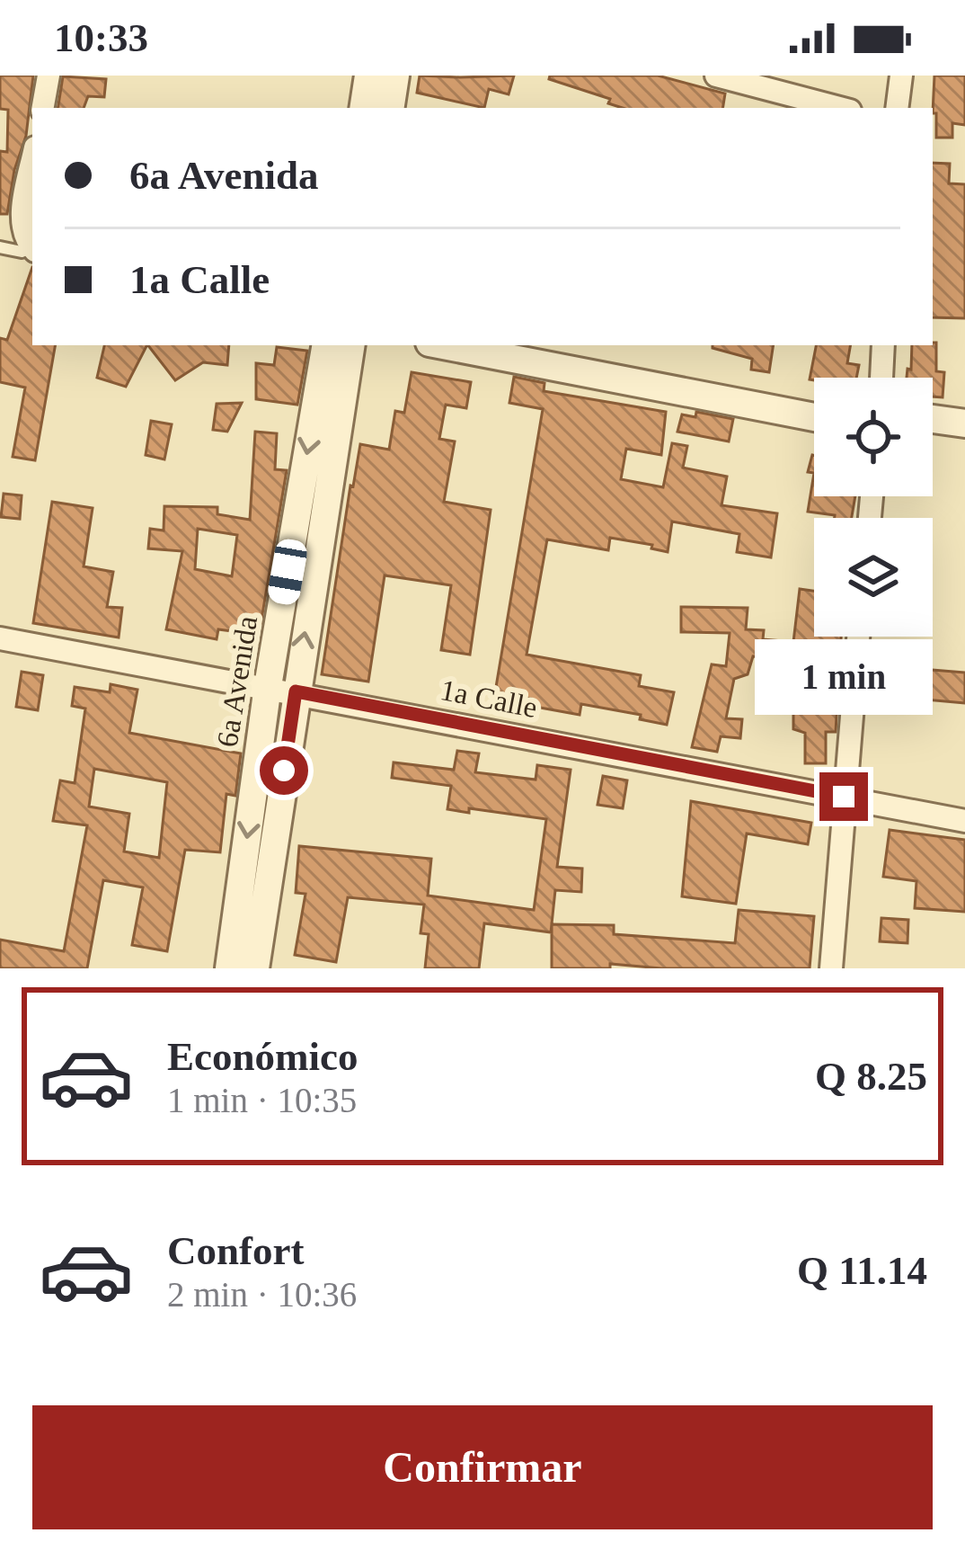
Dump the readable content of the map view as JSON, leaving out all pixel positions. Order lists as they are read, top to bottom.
{
  "streets": {
    "street": ["6a Avenida", "1a Calle"]
  },
  "crossings": [
    ["6a Avenida", "1a Calle"]
  ],
  "page": {
    "status": "10:33",
    "banner": ["6a Avenida", "1a Calle"],
    "bubble": "1 min",
    "list": [
      {
        "name": "Económico",
        "note": "1 min · 10:35",
        "value": "Q 8.25"
      },
      {
        "name": "Confort",
        "note": "2 min · 10:36",
        "value": "Q 11.14"
      }
    ],
    "buttons": "Confirmar"
  }
}
